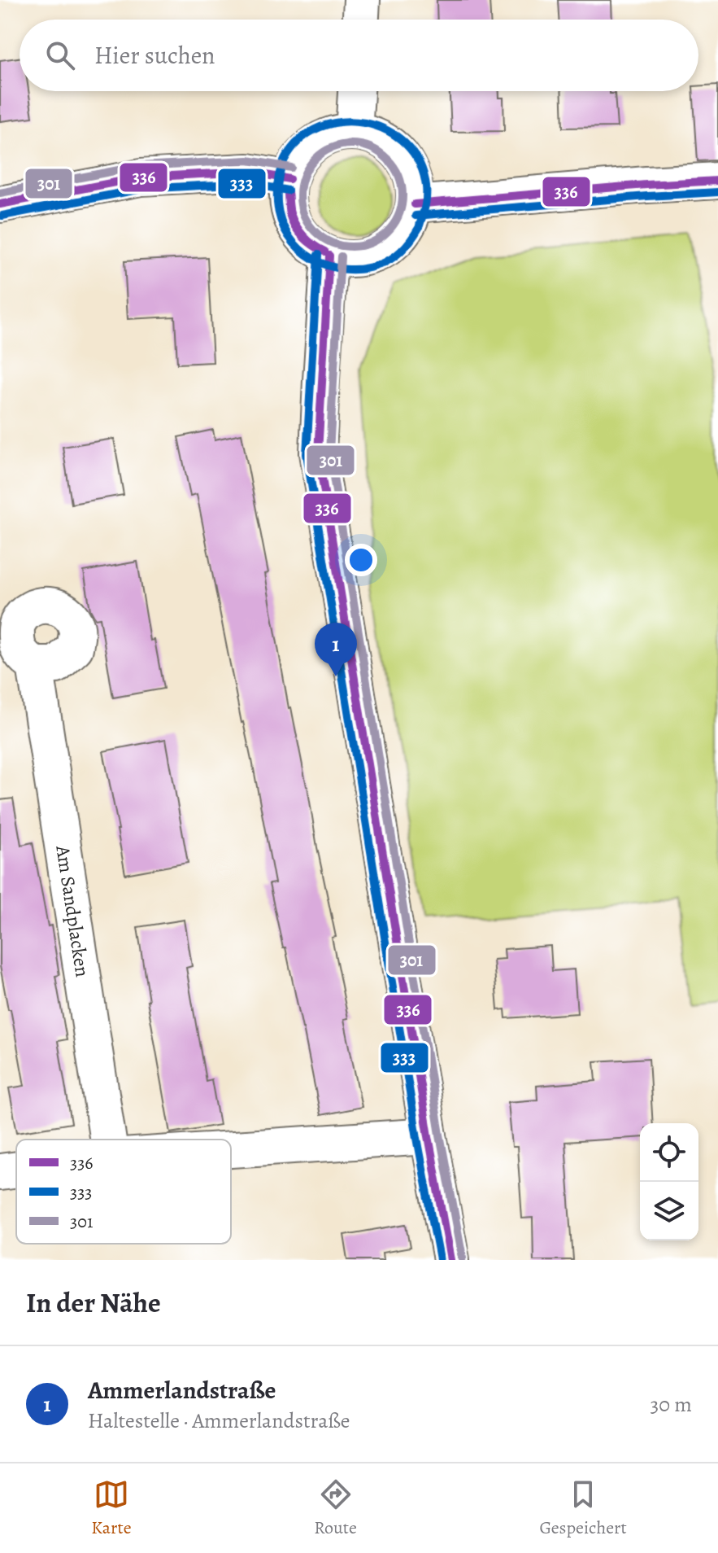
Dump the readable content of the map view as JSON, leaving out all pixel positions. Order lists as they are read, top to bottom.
{
  "streets": {
    "street": ["Am Sandplacken"]
  },
  "lines": ["transit line 333", "transit line 301", "transit line 336"],
  "legend": ["336", "333", "301"],
  "page": {
    "search": "Hier suchen",
    "pins": "1",
    "heading": "In der Nähe",
    "list": [
      {
        "mark": "1",
        "name": "Ammerlandstraße",
        "note": "Haltestelle · Ammerlandstraße",
        "value": "30 m"
      }
    ],
    "nav": ["Karte", "Route", "Gespeichert"]
  }
}
